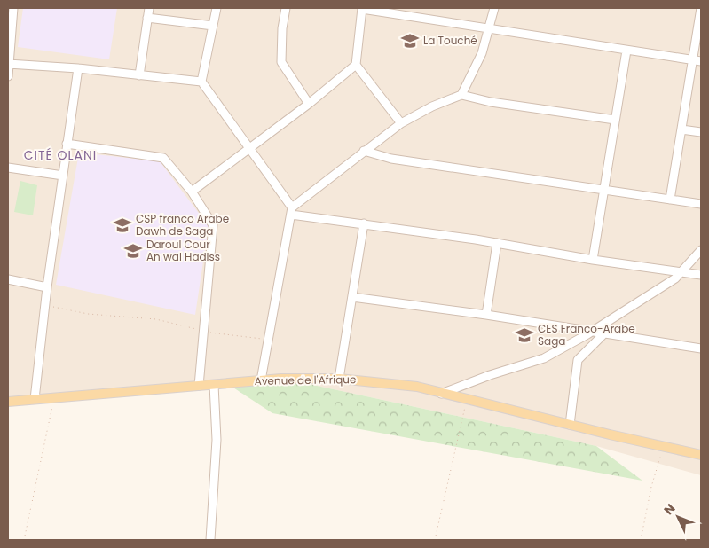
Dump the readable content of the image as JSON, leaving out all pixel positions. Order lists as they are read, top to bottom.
{
  "streets": {
    "main road": ["Avenue de l'Afrique"]
  },
  "districts": ["CITÉ OLANI"],
  "places": {
    "school or university": [
      "La Touché",
      "CSP franco Arabe Dawh de Saga",
      "Daroul Cour An wal Hadiss",
      "CES Franco-Arabe Saga"
    ]
  },
  "north": "top left"
}
